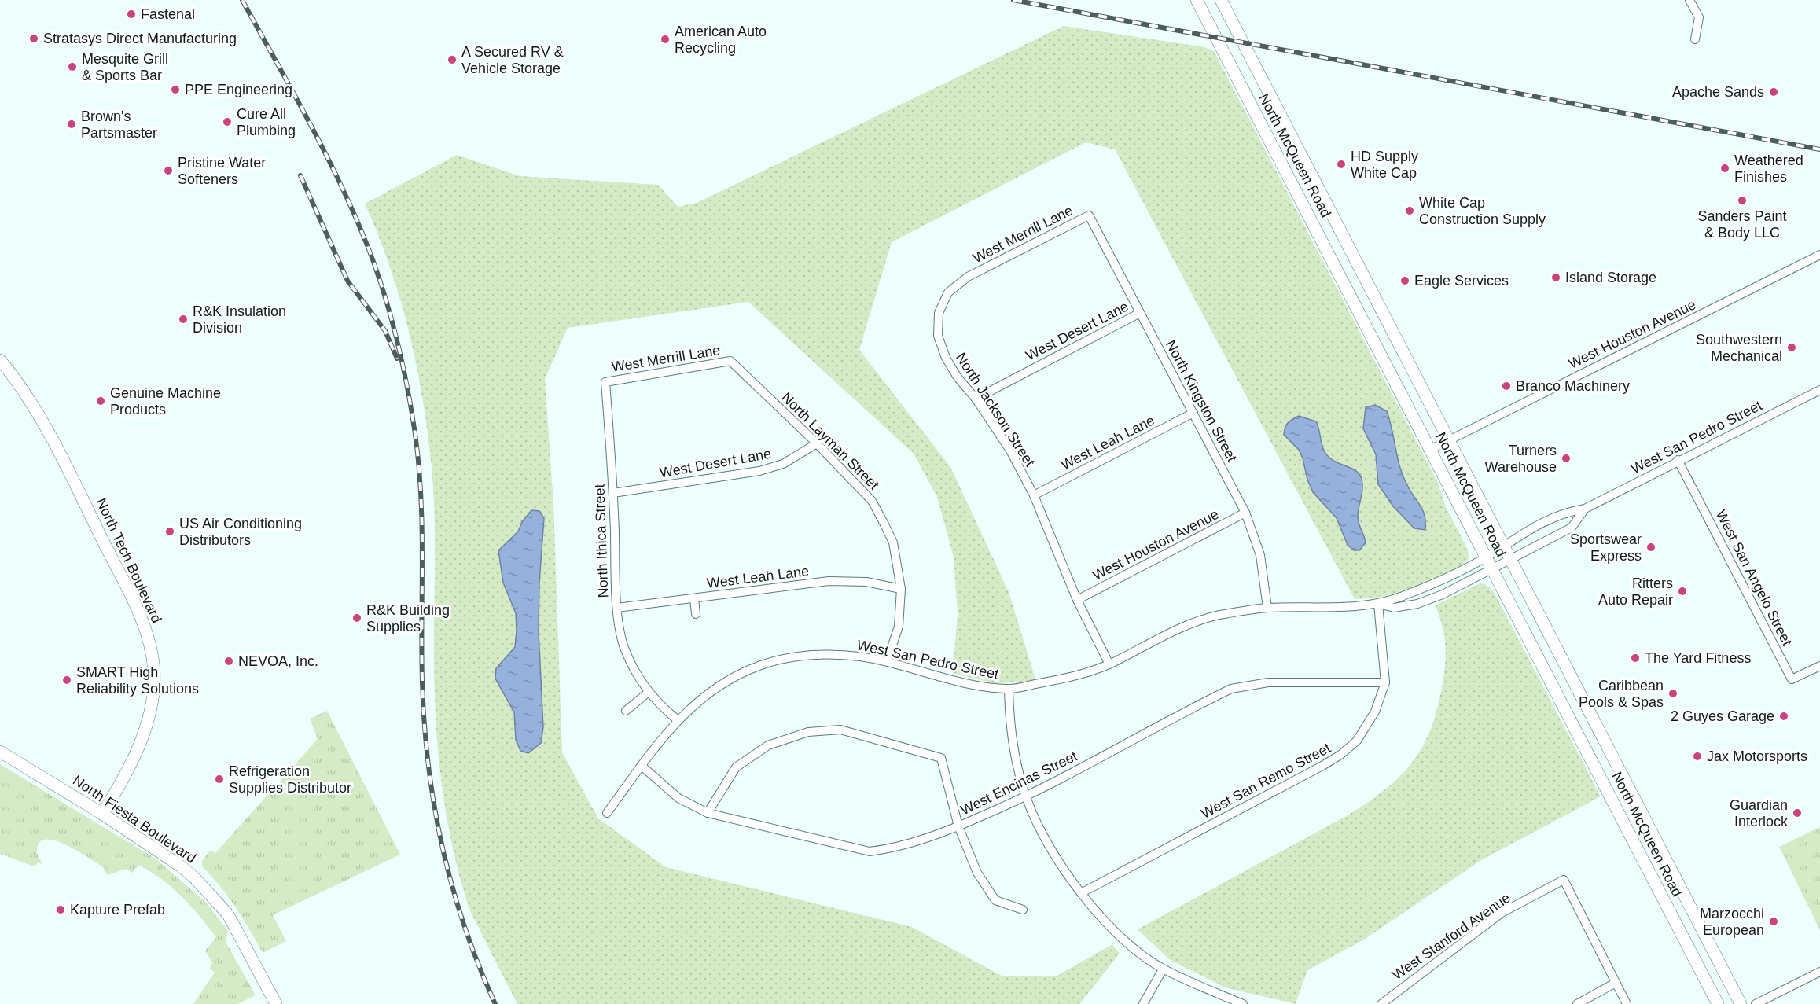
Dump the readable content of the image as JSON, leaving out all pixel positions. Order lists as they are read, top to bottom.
{
  "streets": {
    "main road": ["North McQueen Road", "North Tech Boulevard", "North Fiesta Boulevard"],
    "street": [
      "West Merrill Lane",
      "West Desert Lane",
      "West Houston Avenue",
      "North Kingston Street",
      "North Jackson Street",
      "West San Pedro Street",
      "North Layman Street",
      "West Leah Lane",
      "North Ithica Street",
      "West San Angelo Street",
      "West San Remo Street",
      "West Encinas Street",
      "West Stanford Avenue"
    ]
  },
  "crossings": [
    ["North McQueen Road", "West Houston Avenue"],
    ["North McQueen Road", "West San Pedro Street"],
    ["West Merrill Lane", "North Kingston Street"],
    ["West Merrill Lane", "North Jackson Street"],
    ["West Merrill Lane", "North Layman Street"],
    ["West Merrill Lane", "North Ithica Street"],
    ["West Desert Lane", "North Kingston Street"],
    ["West Desert Lane", "North Jackson Street"],
    ["West Desert Lane", "North Layman Street"],
    ["West Desert Lane", "North Ithica Street"],
    ["West Houston Avenue", "North Kingston Street"],
    ["West Houston Avenue", "North Jackson Street"],
    ["North Kingston Street", "West San Pedro Street"],
    ["North Kingston Street", "West Leah Lane"],
    ["North Jackson Street", "West San Pedro Street"],
    ["North Jackson Street", "West Leah Lane"],
    ["West San Pedro Street", "North Layman Street"],
    ["West San Pedro Street", "North Ithica Street"],
    ["West San Pedro Street", "West San Angelo Street"],
    ["West San Pedro Street", "West San Remo Street"],
    ["West San Pedro Street", "West Encinas Street"],
    ["North Layman Street", "West Leah Lane"],
    ["West Leah Lane", "North Ithica Street"],
    ["North Tech Boulevard", "North Fiesta Boulevard"],
    ["West San Remo Street", "West Encinas Street"]
  ],
  "places": [
    "Fastenal",
    "Stratasys Direct Manufacturing",
    "American Auto Recycling",
    "A Secured RV & Vehicle Storage",
    "Mesquite Grill & Sports Bar",
    "PPE Engineering",
    "Apache Sands",
    "Cure All Plumbing",
    "Brown's Partsmaster",
    "HD Supply White Cap",
    "Weathered Finishes",
    "Pristine Water Softeners",
    "Sanders Paint & Body LLC",
    "White Cap Construction Supply",
    "Island Storage",
    "Eagle Services",
    "R&K Insulation Division",
    "Southwestern Mechanical",
    "Branco Machinery",
    "Genuine Machine Products",
    "Turners Warehouse",
    "US Air Conditioning Distributors",
    "Sportswear Express",
    "Ritters Auto Repair",
    "R&K Building Supplies",
    "The Yard Fitness",
    "NEVOA, Inc.",
    "SMART High Reliability Solutions",
    "Caribbean Pools & Spas",
    "2 Guyes Garage",
    "Jax Motorsports",
    "Refrigeration Supplies Distributor",
    "Guardian Interlock",
    "Kapture Prefab",
    "Marzocchi European"
  ]
}
